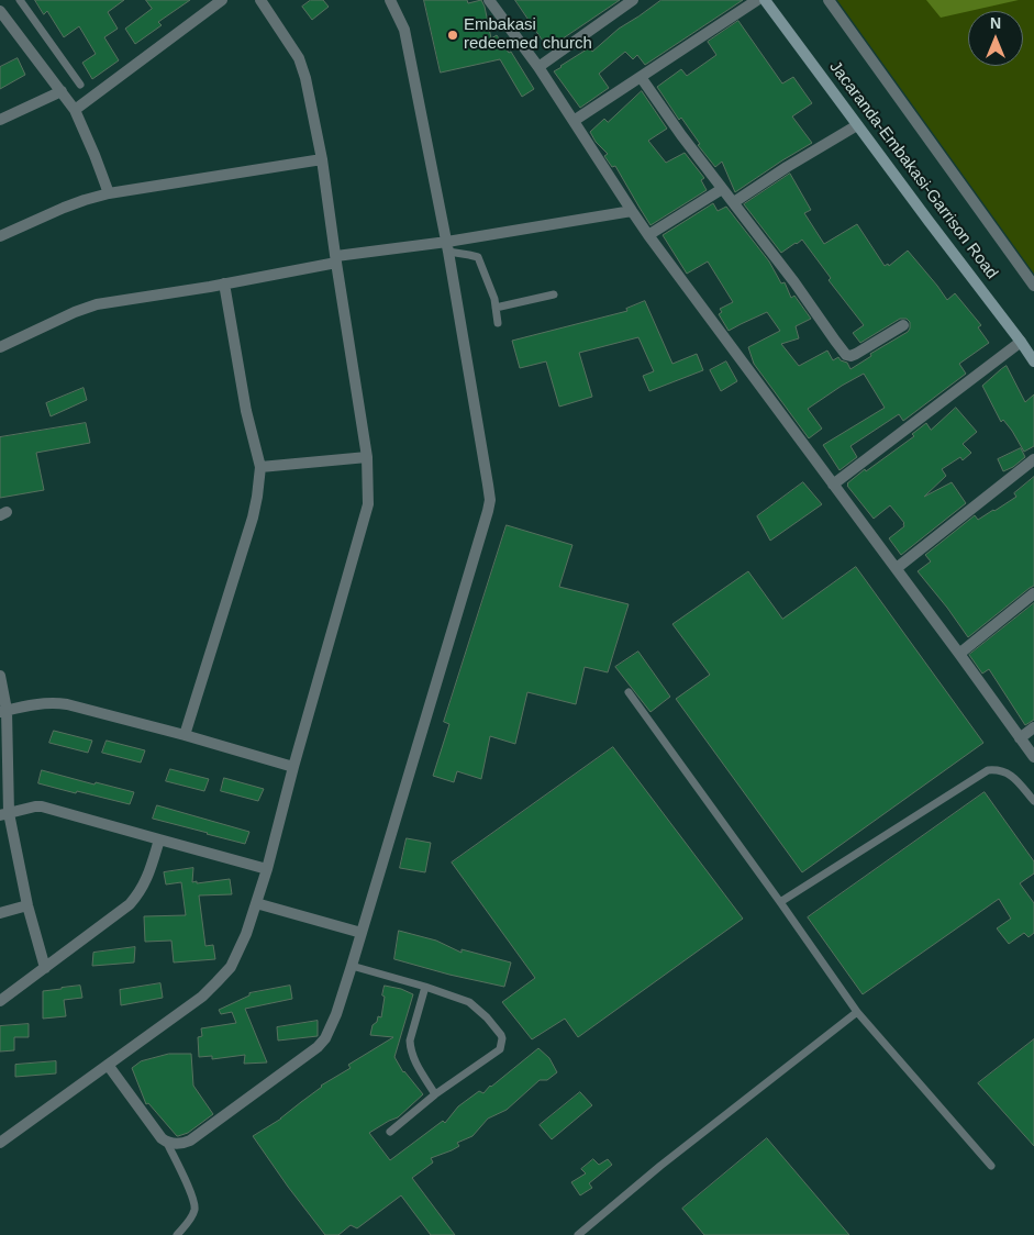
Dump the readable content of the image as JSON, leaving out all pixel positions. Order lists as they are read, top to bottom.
{
  "streets": {
    "street": ["Jacaranda-Embakasi-Garrison Road"]
  },
  "places": ["Embakasi redeemed church"],
  "north": "top"
}
